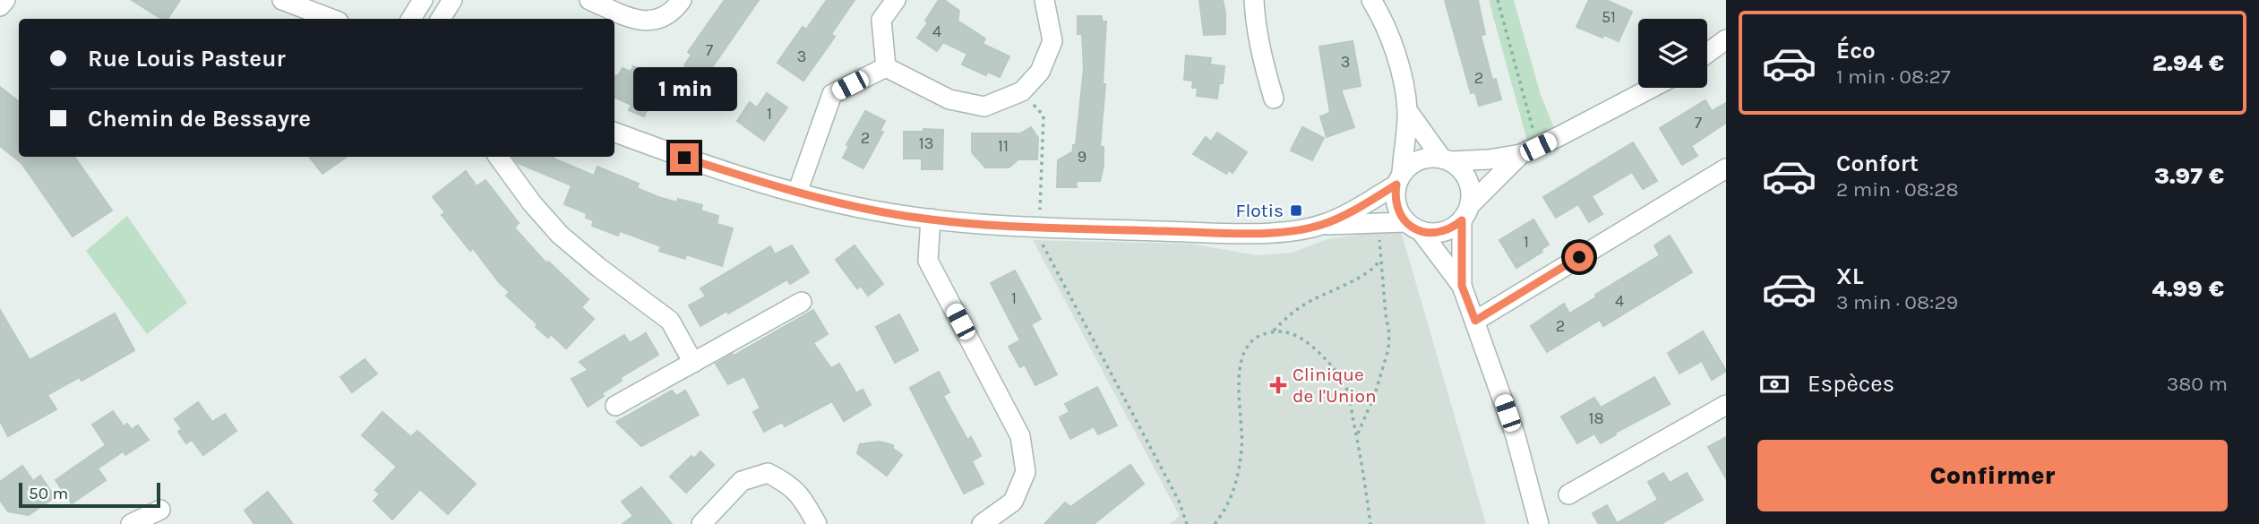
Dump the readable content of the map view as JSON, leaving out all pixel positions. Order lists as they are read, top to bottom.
{
  "places": {
    "transit": ["Flotis"],
    "health": ["Clinique de l'Union"]
  },
  "house_numbers": [
    "51",
    "4",
    "7",
    "3",
    "3",
    "2",
    "1",
    "7",
    "2",
    "13",
    "11",
    "9",
    "1",
    "1",
    "4",
    "2",
    "18"
  ],
  "scale_bar": "50 m",
  "page": {
    "list": [
      {
        "name": "Éco",
        "note": "1 min · 08:27",
        "value": "2.94 €"
      },
      {
        "name": "Confort",
        "note": "2 min · 08:28",
        "value": "3.97 €"
      },
      {
        "name": "XL",
        "note": "3 min · 08:29",
        "value": "4.99 €"
      }
    ],
    "banner": ["Rue Louis Pasteur", "Chemin de Bessayre"],
    "bubble": "1 min",
    "pay": ["Espèces", "380 m"],
    "buttons": "Confirmer",
    "scale": "50 m"
  }
}
